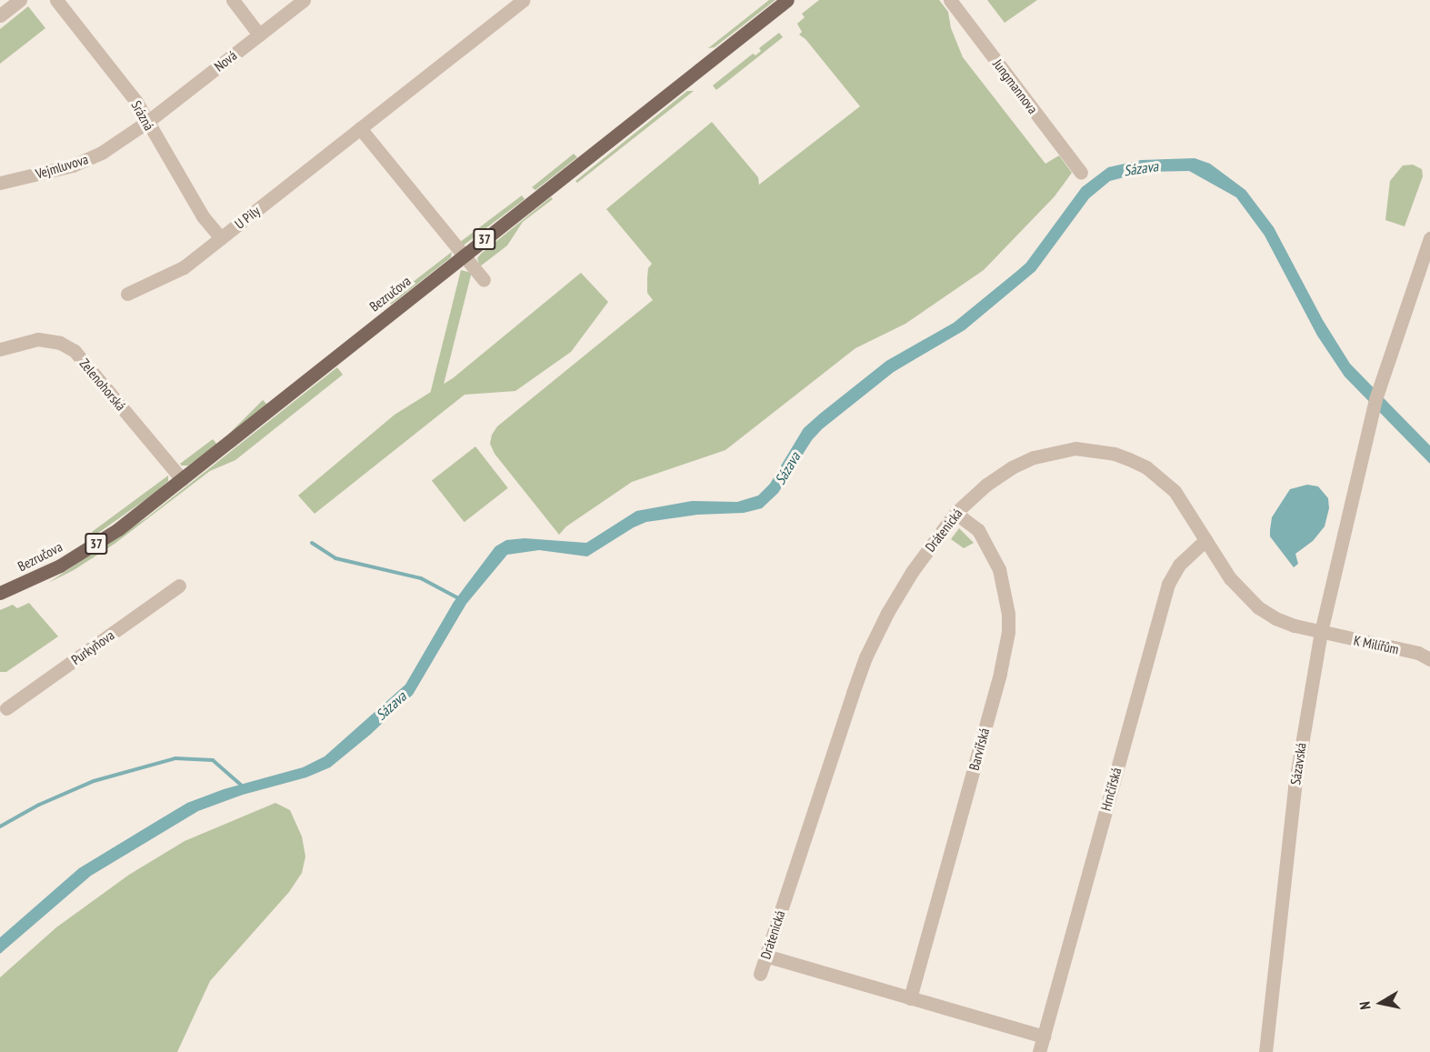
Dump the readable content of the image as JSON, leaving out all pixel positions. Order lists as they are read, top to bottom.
{
  "streets": {
    "main road": ["37", "Bezručova"],
    "street": [
      "Nová",
      "Jungmannova",
      "Srázná",
      "Vejmluvova",
      "U Pily",
      "Zelenohorská",
      "Drátenická",
      "K Milířům",
      "Purkyňova",
      "Barvířská",
      "Sázavská",
      "Hrnčířská"
    ]
  },
  "crossings": [
    ["Nová", "Srázná"],
    ["Nová", "Vejmluvova"],
    ["Srázná", "Vejmluvova"],
    ["Srázná", "U Pily"],
    ["Bezručova", "Zelenohorská"],
    ["Drátenická", "K Milířům"],
    ["Drátenická", "Barvířská"],
    ["Drátenická", "Sázavská"],
    ["Drátenická", "Hrnčířská"],
    ["K Milířům", "Sázavská"]
  ],
  "water": ["Sázava"],
  "north": "left"
}
